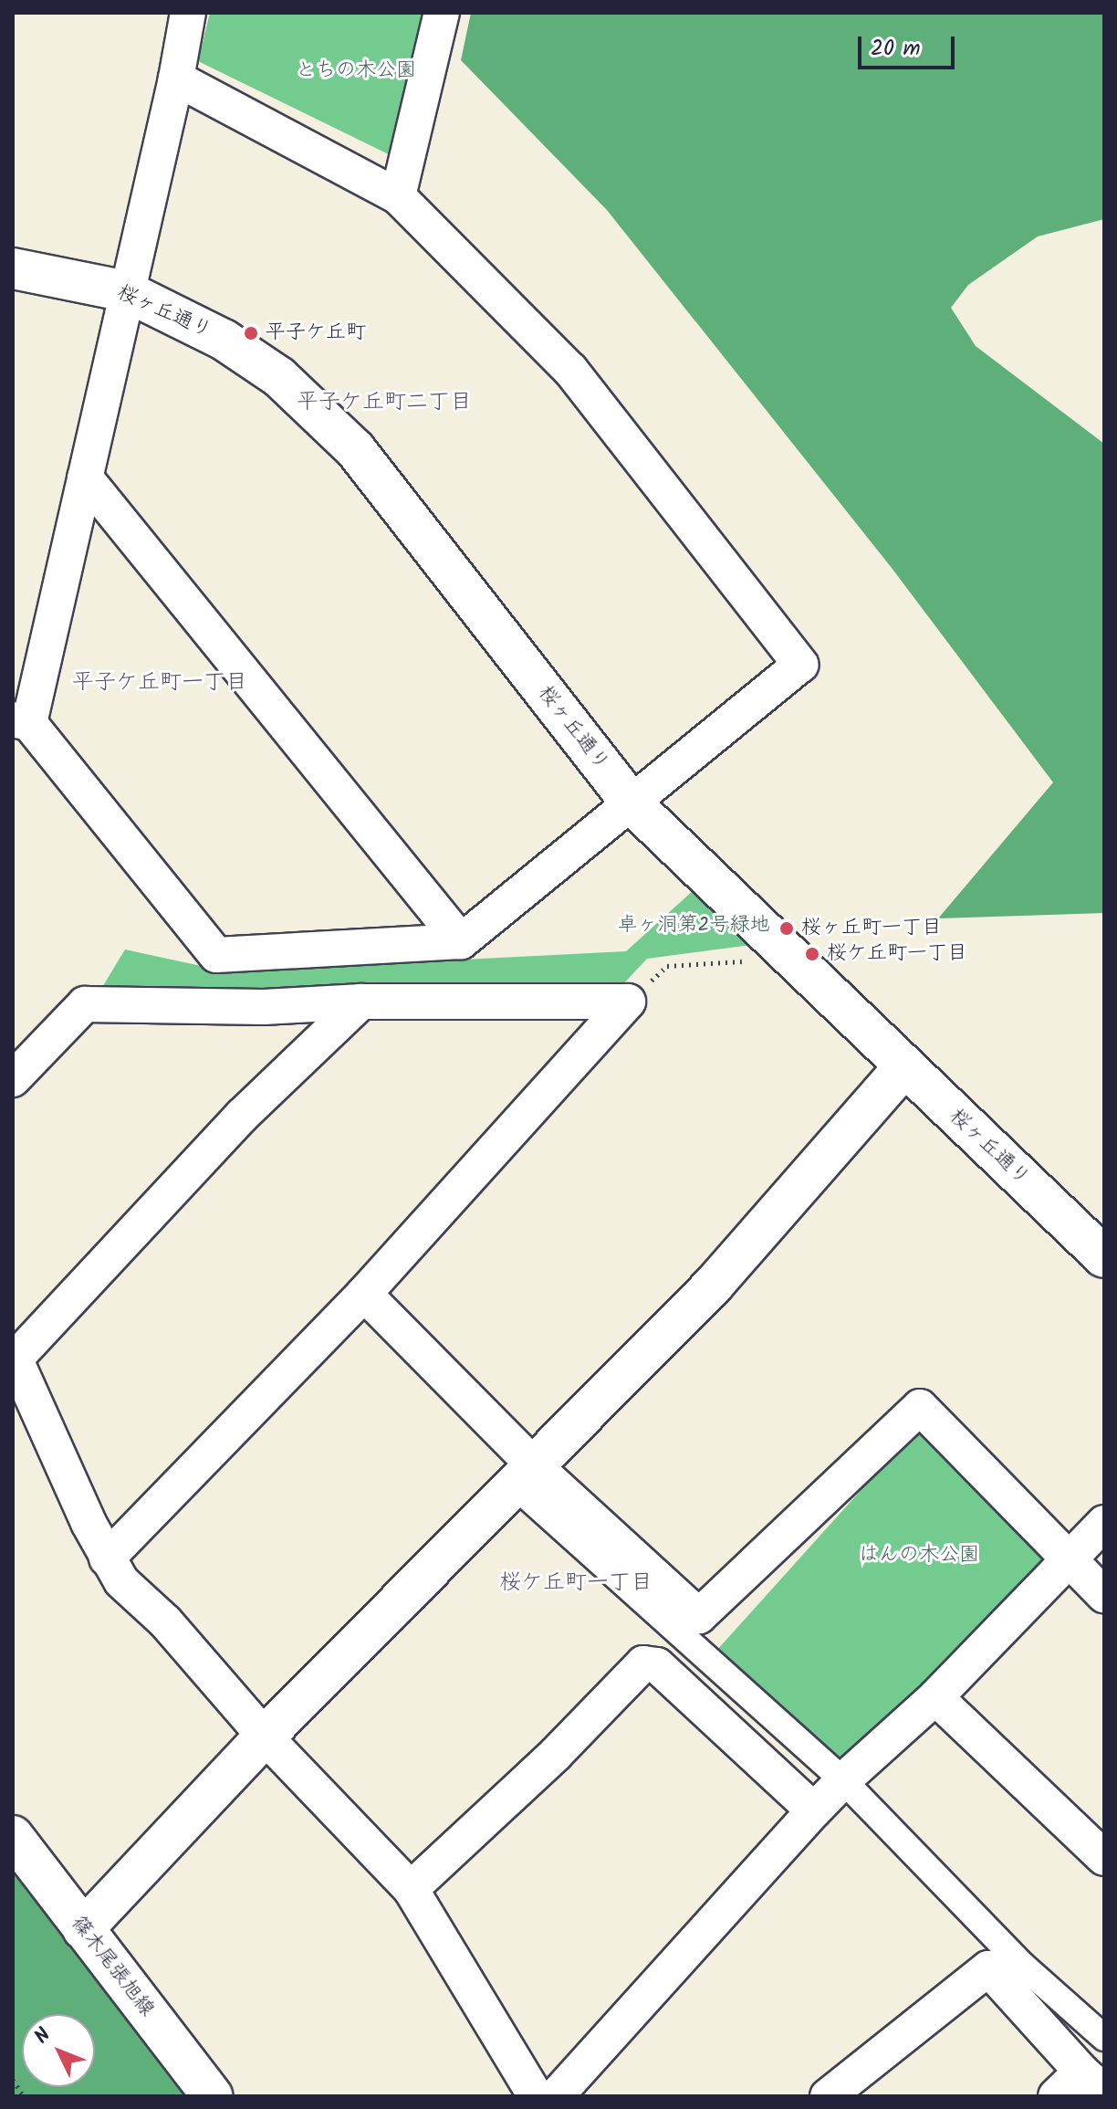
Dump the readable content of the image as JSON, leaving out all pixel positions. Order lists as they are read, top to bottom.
{
  "streets": {
    "street": ["桜ヶ丘通り", "篠木尾張旭線"]
  },
  "districts": ["平子ケ丘町二丁目", "平子ケ丘町一丁目", "桜ケ丘町一丁目"],
  "parks": ["とちの木公園", "卓ヶ洞第2号緑地", "はんの木公園"],
  "places": ["平子ケ丘町", "桜ヶ丘町一丁目", "桜ケ丘町一丁目"],
  "scale_bar": "20 m",
  "north": "top left"
}
